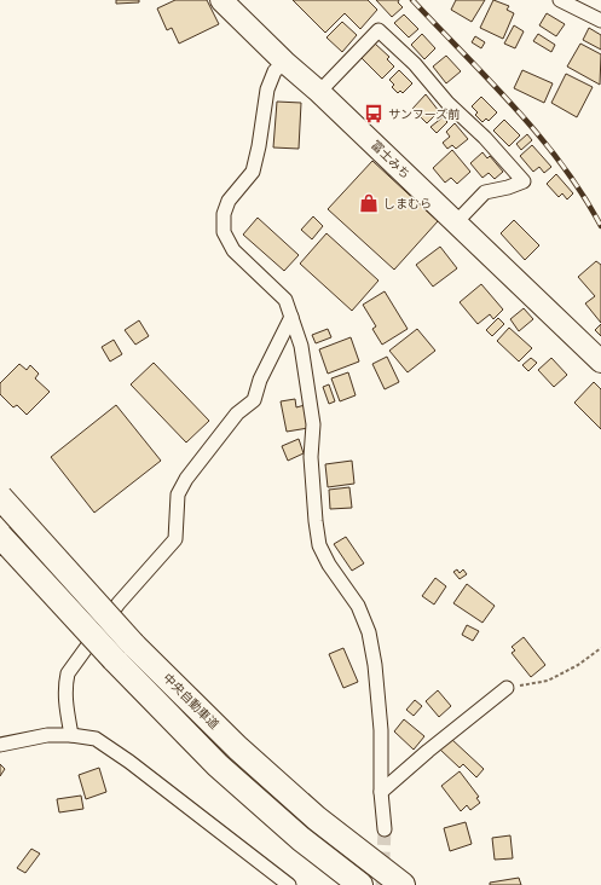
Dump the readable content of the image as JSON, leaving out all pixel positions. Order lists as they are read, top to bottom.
{
  "streets": {
    "highway": ["富士みち", "中央自動車道"]
  },
  "places": {
    "bus stop": ["サンフーズ前"],
    "shop": ["しまむら"]
  }
}
